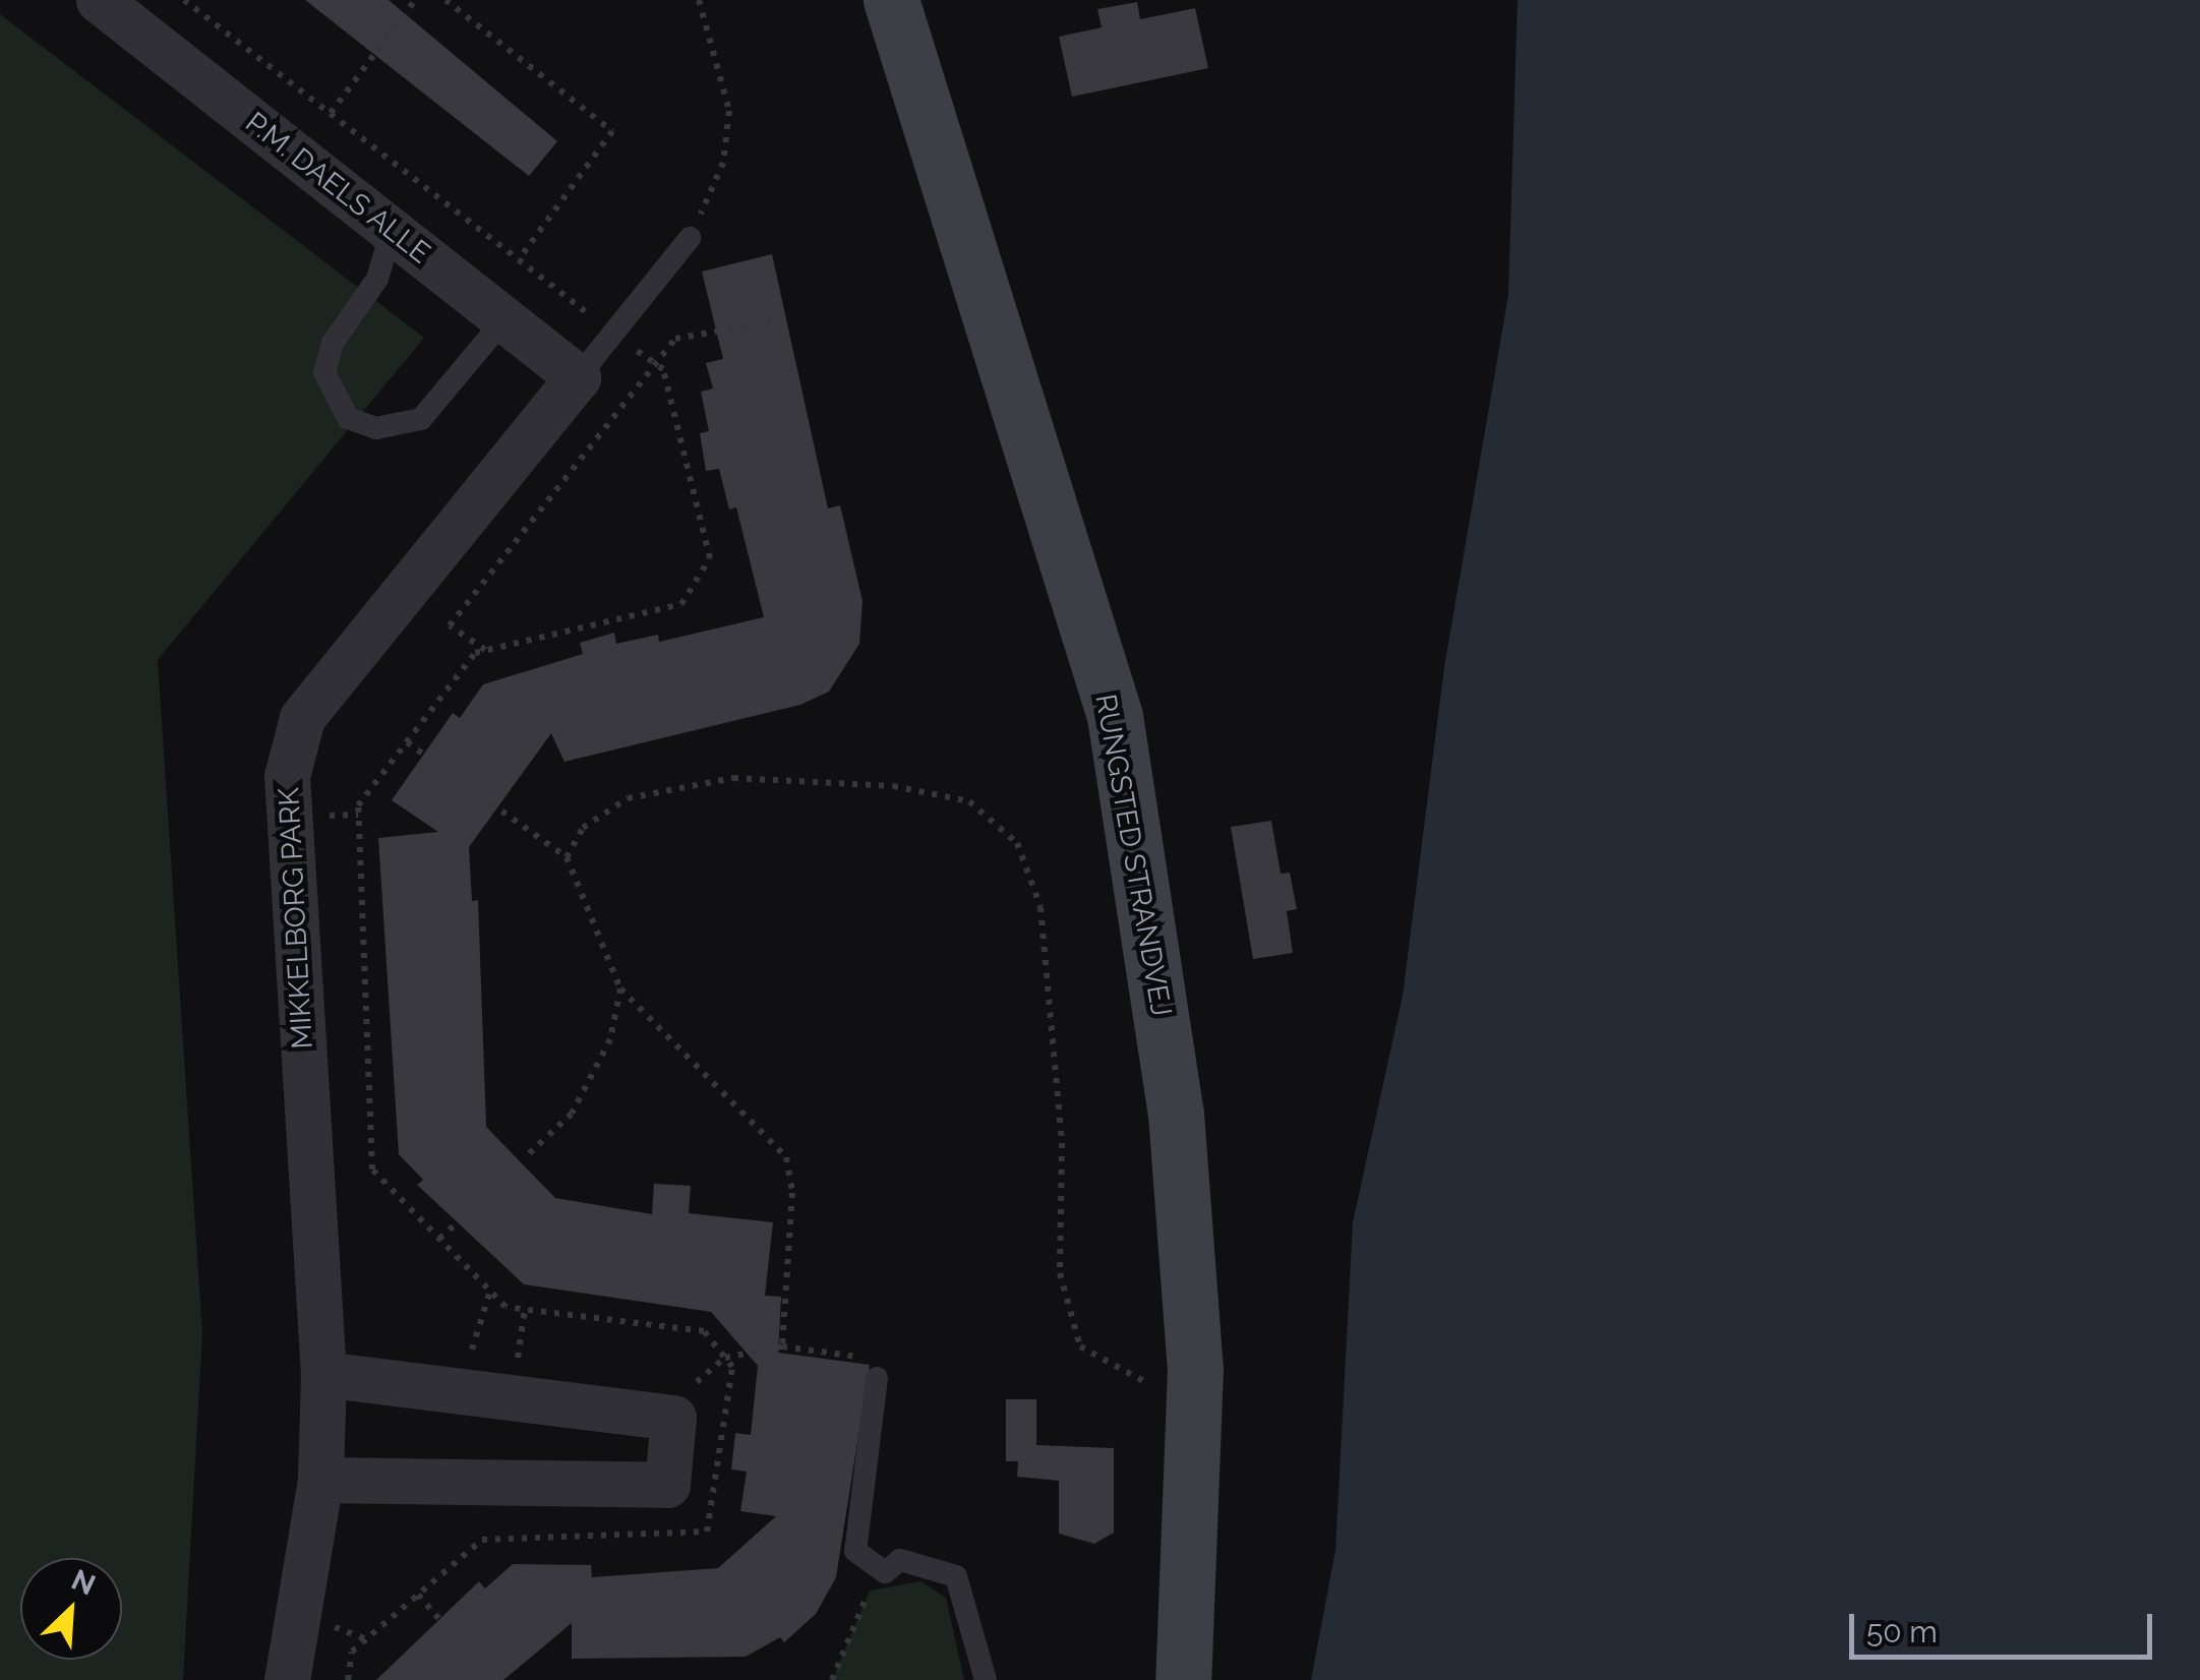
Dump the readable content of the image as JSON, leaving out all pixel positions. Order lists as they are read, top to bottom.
{
  "streets": {
    "main road": ["RUNGSTED STRANDVEJ"],
    "street": ["P.M. DAELS ALLE", "MIKKELBORG PARK"]
  },
  "crossings": [
    ["P.M. DAELS ALLE", "MIKKELBORG PARK"]
  ],
  "scale_bar": "50 m",
  "north": "top right"
}
